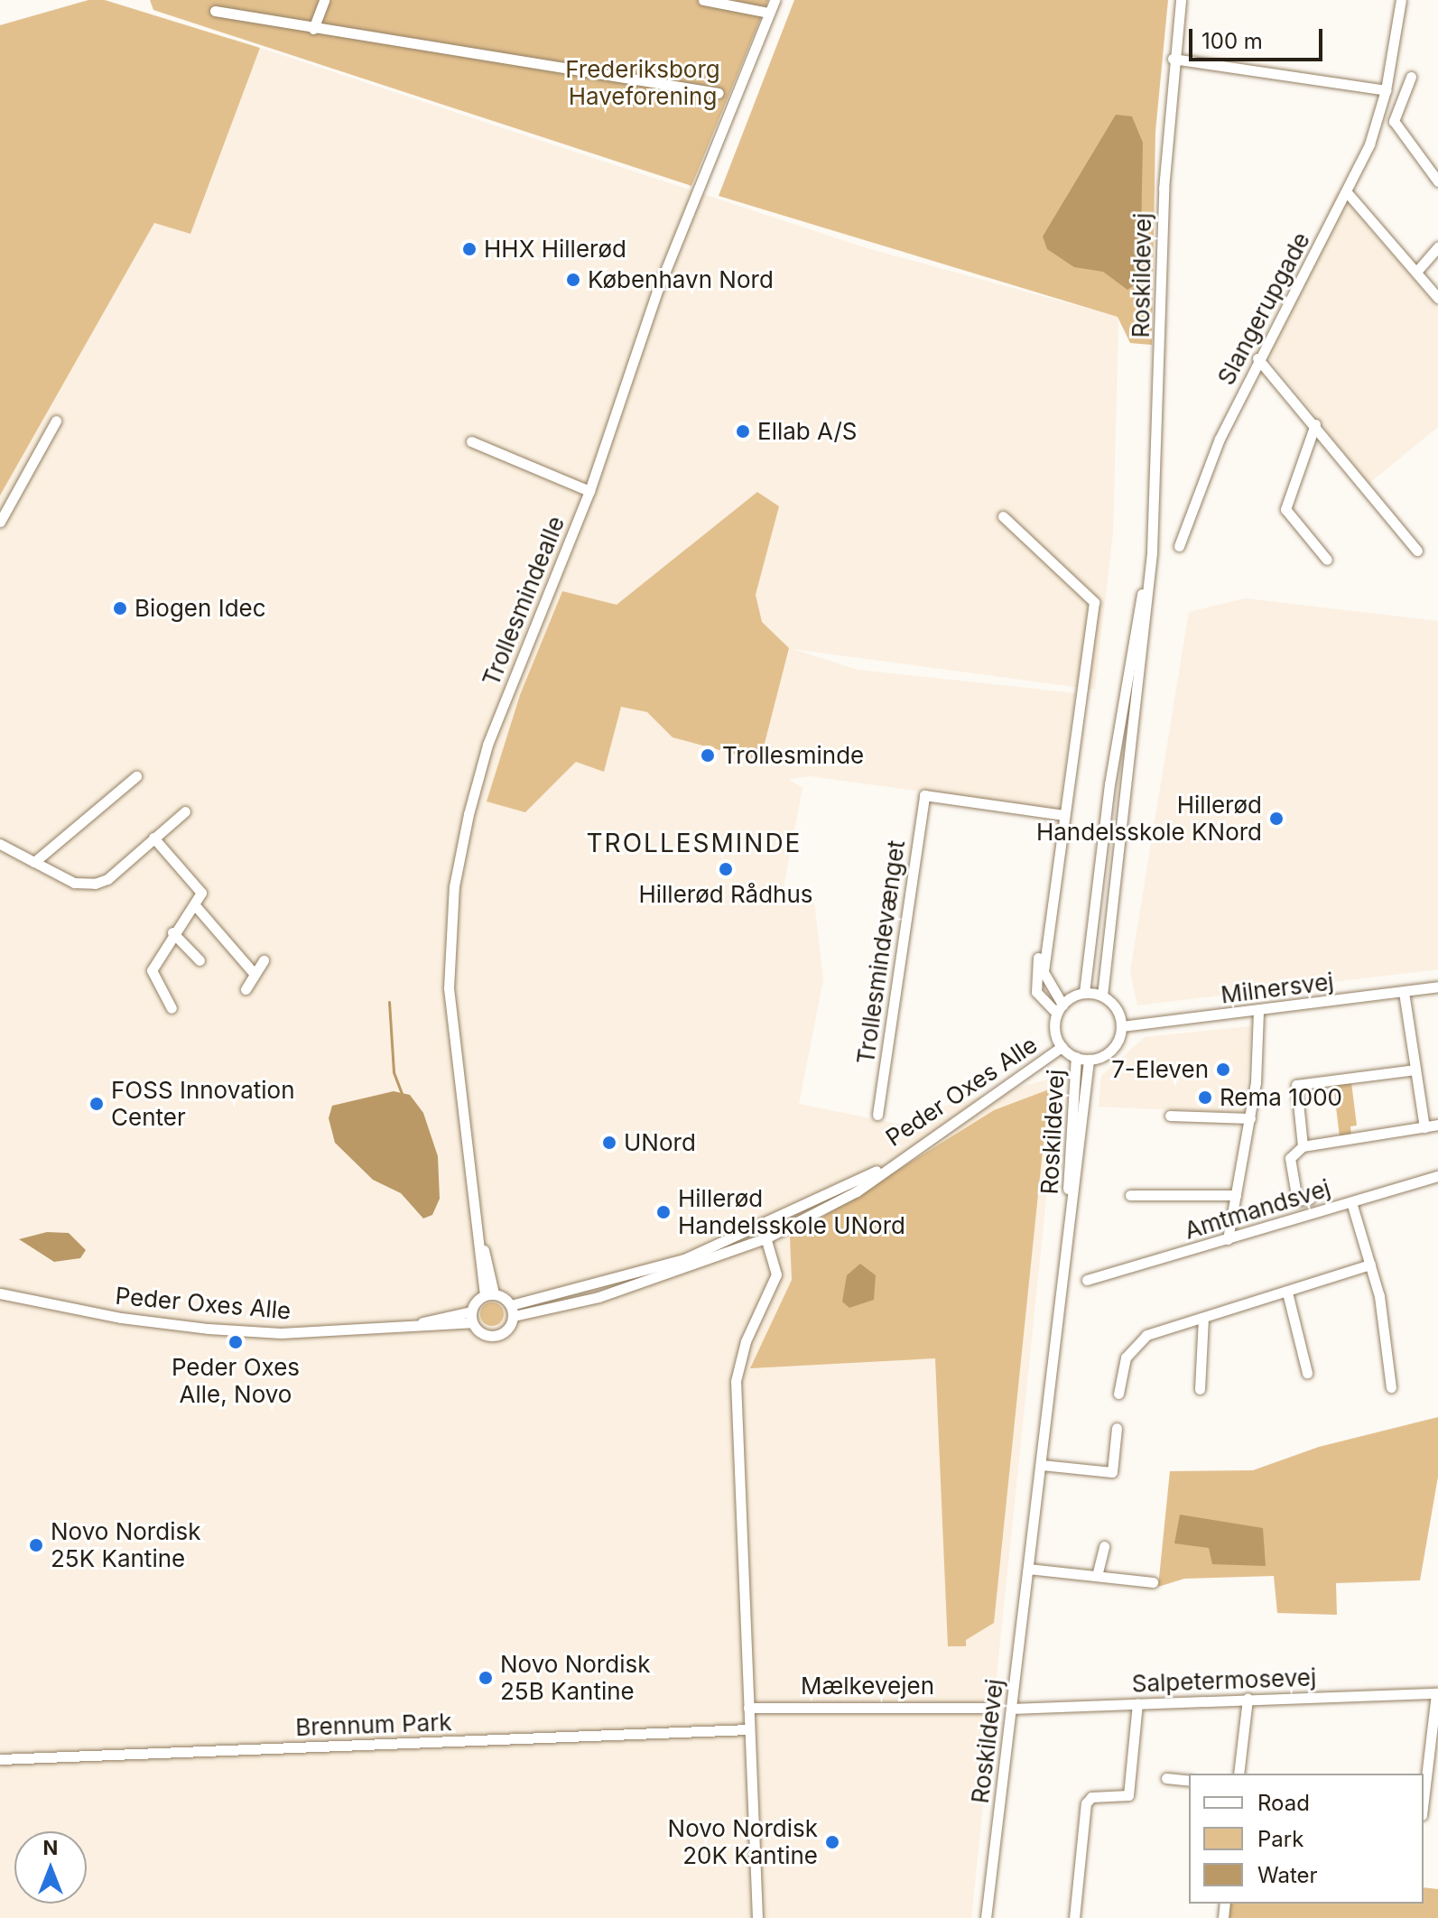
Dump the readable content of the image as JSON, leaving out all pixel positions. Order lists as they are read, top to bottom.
{
  "streets": {
    "street": [
      "Roskildevej",
      "Slangerupgade",
      "Trollesmindealle",
      "Trollesmindevænget",
      "Milnersvej",
      "Peder Oxes Alle",
      "Amtmandsvej",
      "Salpetermosevej",
      "Mælkevejen",
      "Brennum Park"
    ]
  },
  "crossings": [
    ["Roskildevej", "Milnersvej"],
    ["Roskildevej", "Peder Oxes Alle"],
    ["Roskildevej", "Salpetermosevej"],
    ["Milnersvej", "Peder Oxes Alle"]
  ],
  "districts": ["TROLLESMINDE"],
  "parks": ["Frederiksborg Haveforening"],
  "places": [
    "HHX Hillerød",
    "København Nord",
    "Ellab A/S",
    "Biogen Idec",
    "Trollesminde",
    "Hillerød Handelsskole KNord",
    "Hillerød Rådhus",
    "7-Eleven",
    "Rema 1000",
    "FOSS Innovation Center",
    "UNord",
    "Hillerød Handelsskole UNord",
    "Peder Oxes Alle, Novo",
    "Novo Nordisk 25K Kantine",
    "Novo Nordisk 25B Kantine",
    "Novo Nordisk 20K Kantine"
  ],
  "legend": ["Road", "Park", "Water"],
  "scale_bar": "100 m",
  "north": "top"
}
